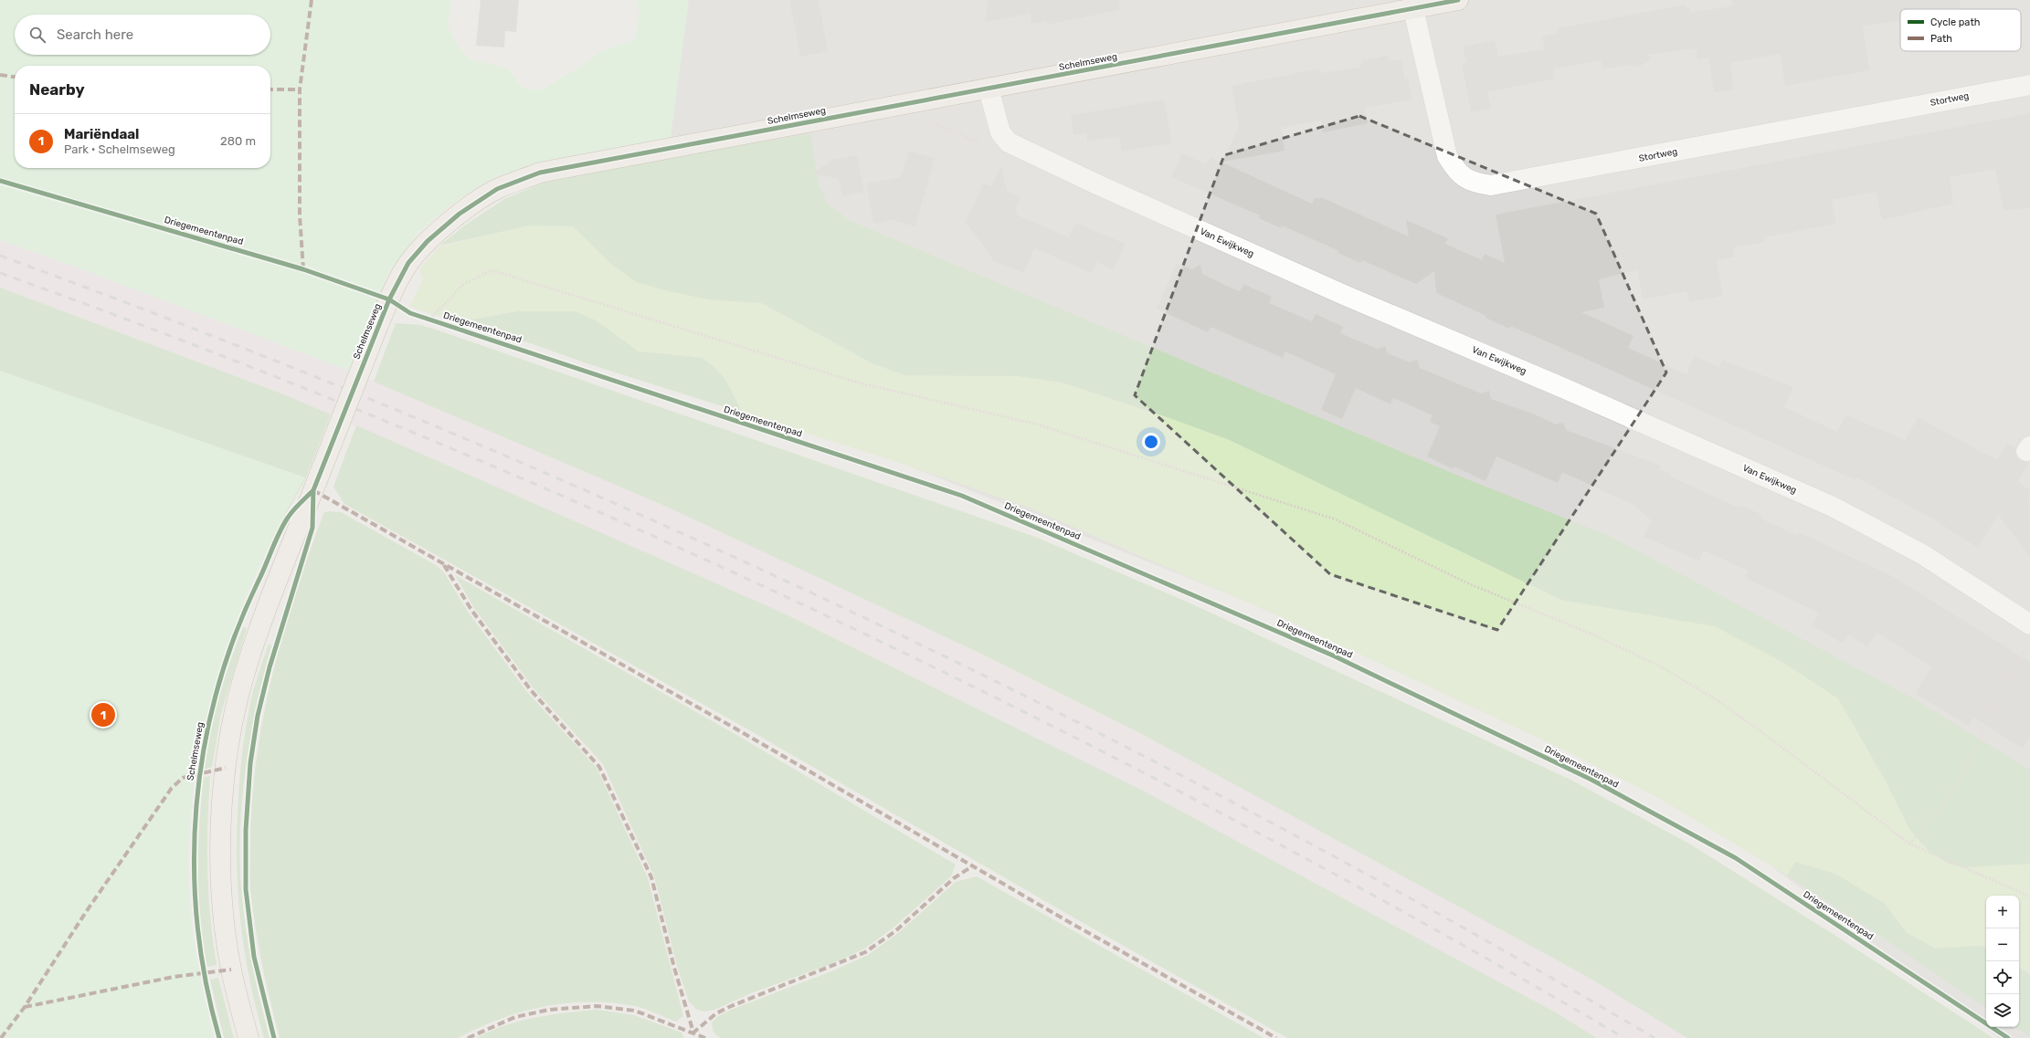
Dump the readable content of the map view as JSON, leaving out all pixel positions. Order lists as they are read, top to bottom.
{
  "streets": {
    "main road": ["Schelmseweg"],
    "street": ["Stortweg", "Van Ewijkweg"],
    "cycle path": ["Driegemeentenpad"]
  },
  "crossings": [
    ["Schelmseweg", "Stortweg"]
  ],
  "legend": ["Cycle path", "Path"],
  "page": {
    "search": "Search here",
    "heading": "Nearby",
    "list": [
      {
        "mark": "1",
        "name": "Mariëndaal",
        "note": "Park · Schelmseweg",
        "value": "280 m"
      }
    ],
    "pins": "1",
    "map_buttons": ["+", "−"]
  }
}
